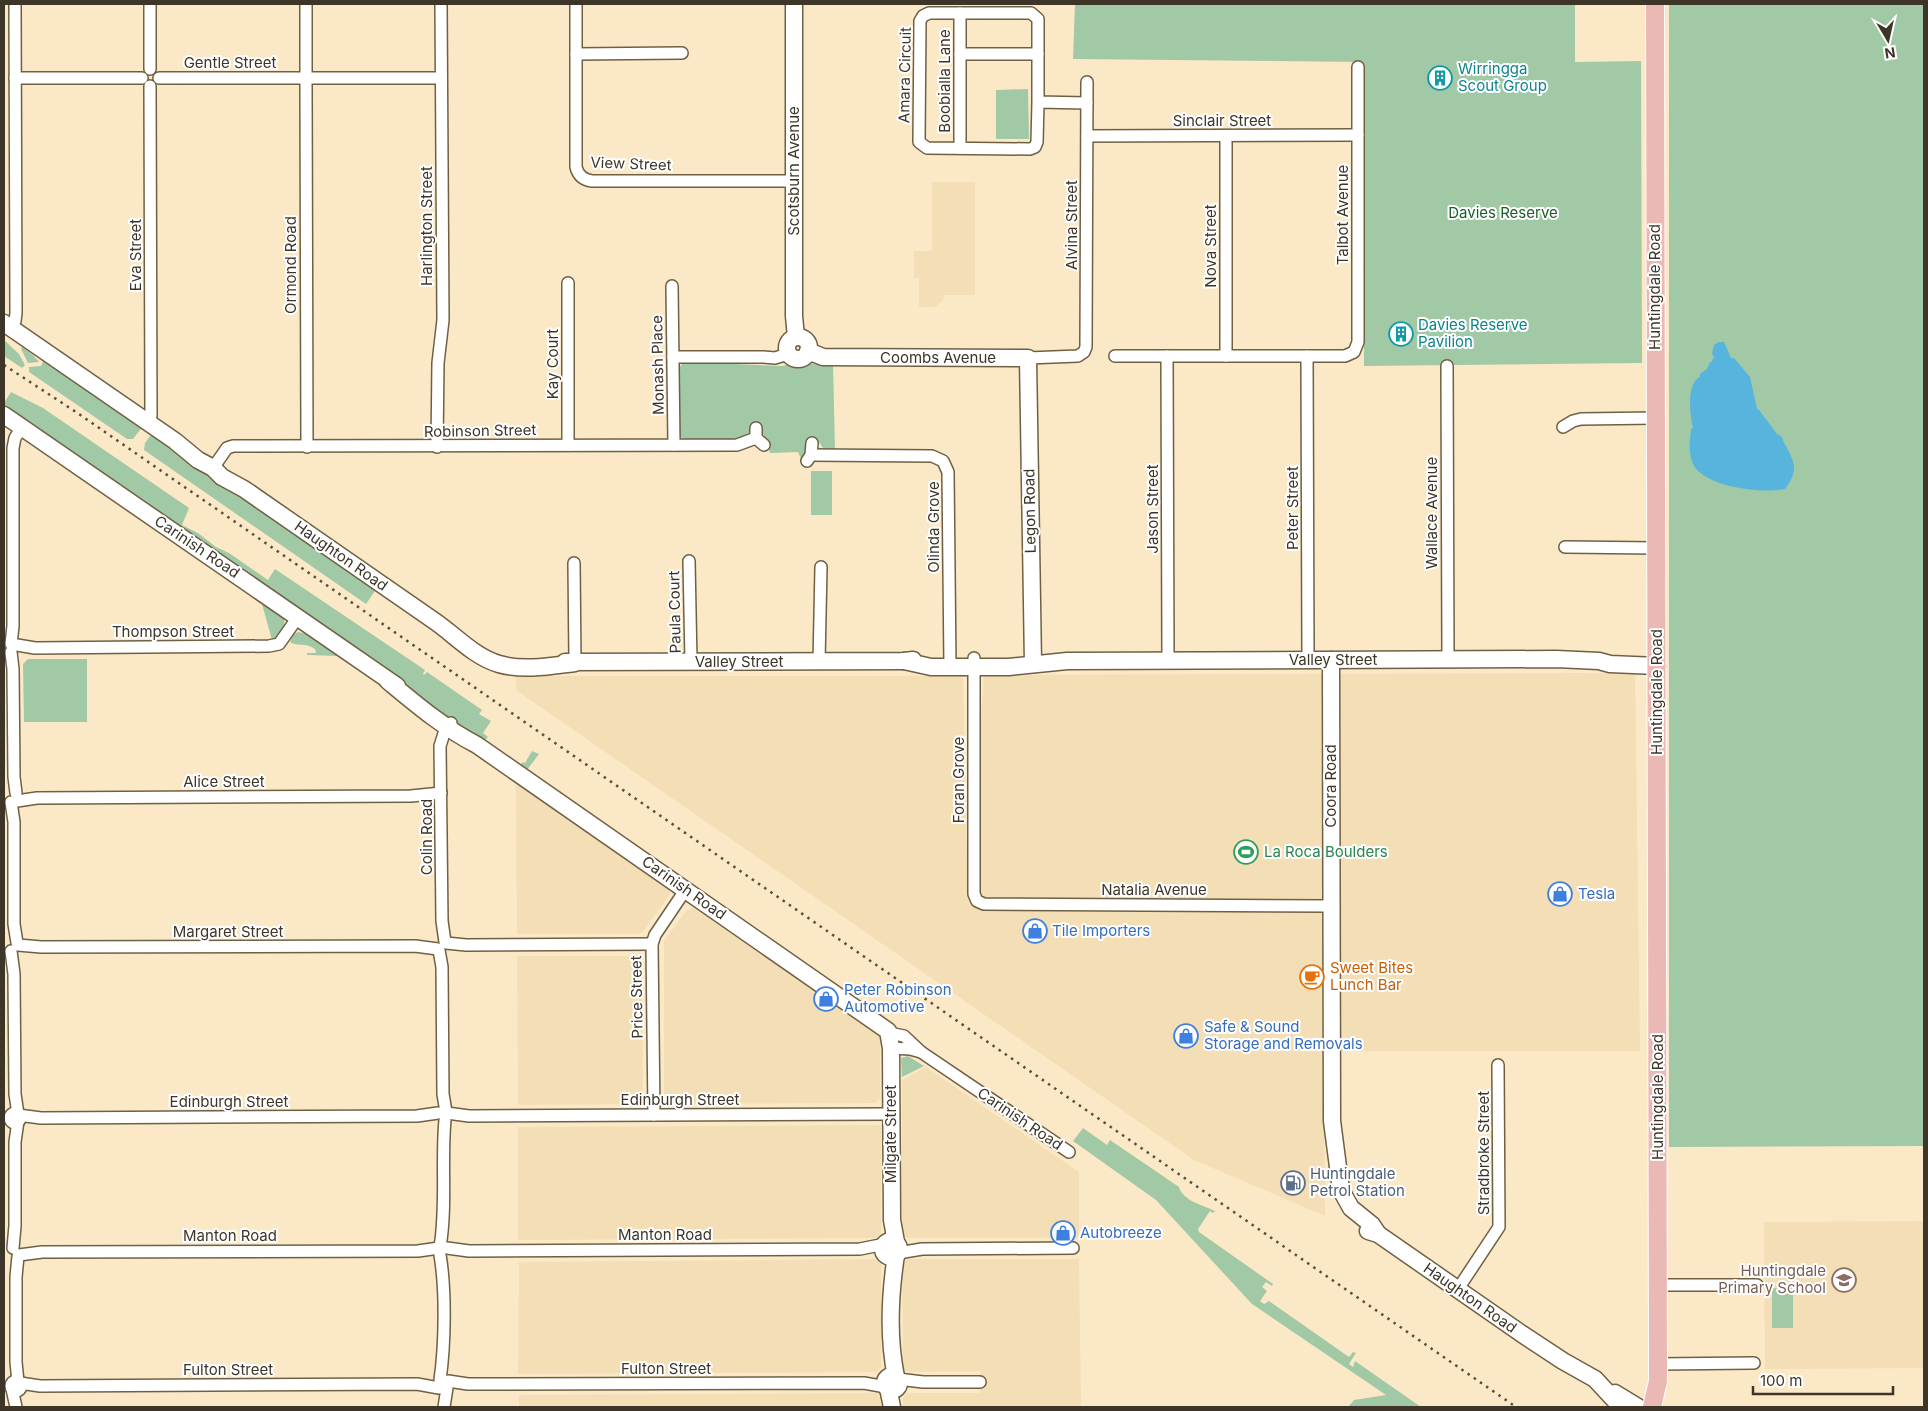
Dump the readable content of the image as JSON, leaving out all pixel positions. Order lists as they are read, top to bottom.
{
  "streets": {
    "main road": ["Huntingdale Road"],
    "street": [
      "Gentle Street",
      "Amara Circuit",
      "Boobialla Lane",
      "Sinclair Street",
      "View Street",
      "Scotsburn Avenue",
      "Talbot Avenue",
      "Alvina Street",
      "Harlington Street",
      "Nova Street",
      "Eva Street",
      "Ormond Road",
      "Coombs Avenue",
      "Kay Court",
      "Monash Place",
      "Robinson Street",
      "Peter Street",
      "Jason Street",
      "Legon Road",
      "Wallace Avenue",
      "Olinda Grove",
      "Carinish Road",
      "Haughton Road",
      "Paula Court",
      "Thompson Street",
      "Valley Street",
      "Foran Grove",
      "Alice Street",
      "Coora Road",
      "Colin Road",
      "Natalia Avenue",
      "Margaret Street",
      "Price Street",
      "Edinburgh Street",
      "Milgate Street",
      "Stradbroke Street",
      "Manton Road",
      "Fulton Street"
    ]
  },
  "crossings": [
    ["Gentle Street", "Harlington Street"],
    ["Gentle Street", "Eva Street"],
    ["Gentle Street", "Ormond Road"],
    ["Amara Circuit", "Boobialla Lane"],
    ["Sinclair Street", "Talbot Avenue"],
    ["Sinclair Street", "Alvina Street"],
    ["Sinclair Street", "Nova Street"],
    ["View Street", "Scotsburn Avenue"],
    ["Scotsburn Avenue", "Coombs Avenue"],
    ["Talbot Avenue", "Peter Street"],
    ["Alvina Street", "Coombs Avenue"],
    ["Harlington Street", "Robinson Street"],
    ["Eva Street", "Haughton Road"],
    ["Ormond Road", "Robinson Street"],
    ["Huntingdale Road", "Valley Street"],
    ["Coombs Avenue", "Legon Road"],
    ["Kay Court", "Robinson Street"],
    ["Monash Place", "Robinson Street"],
    ["Robinson Street", "Haughton Road"],
    ["Peter Street", "Valley Street"],
    ["Jason Street", "Valley Street"],
    ["Legon Road", "Valley Street"],
    ["Wallace Avenue", "Valley Street"],
    ["Olinda Grove", "Valley Street"],
    ["Carinish Road", "Thompson Street"],
    ["Carinish Road", "Colin Road"],
    ["Carinish Road", "Price Street"],
    ["Carinish Road", "Milgate Street"],
    ["Haughton Road", "Valley Street"],
    ["Haughton Road", "Coora Road"],
    ["Haughton Road", "Stradbroke Street"],
    ["Paula Court", "Valley Street"],
    ["Valley Street", "Foran Grove"],
    ["Valley Street", "Coora Road"],
    ["Foran Grove", "Natalia Avenue"],
    ["Alice Street", "Colin Road"],
    ["Coora Road", "Natalia Avenue"],
    ["Colin Road", "Margaret Street"],
    ["Colin Road", "Edinburgh Street"],
    ["Colin Road", "Manton Road"],
    ["Colin Road", "Fulton Street"],
    ["Margaret Street", "Price Street"],
    ["Price Street", "Edinburgh Street"],
    ["Edinburgh Street", "Milgate Street"],
    ["Milgate Street", "Manton Road"],
    ["Milgate Street", "Fulton Street"]
  ],
  "parks": ["Davies Reserve"],
  "places": {
    "building": ["Wirringga Scout Group", "Davies Reserve Pavilion"],
    "sports": ["La Roca Boulders"],
    "shop": [
      "Tesla",
      "Tile Importers",
      "Peter Robinson Automotive",
      "Safe & Sound Storage and Removals",
      "Autobreeze"
    ],
    "cafe": ["Sweet Bites Lunch Bar"],
    "fuel station": ["Huntingdale Petrol Station"],
    "school or university": ["Huntingdale Primary School"]
  },
  "scale_bar": "100 m",
  "north": "bottom"
}
